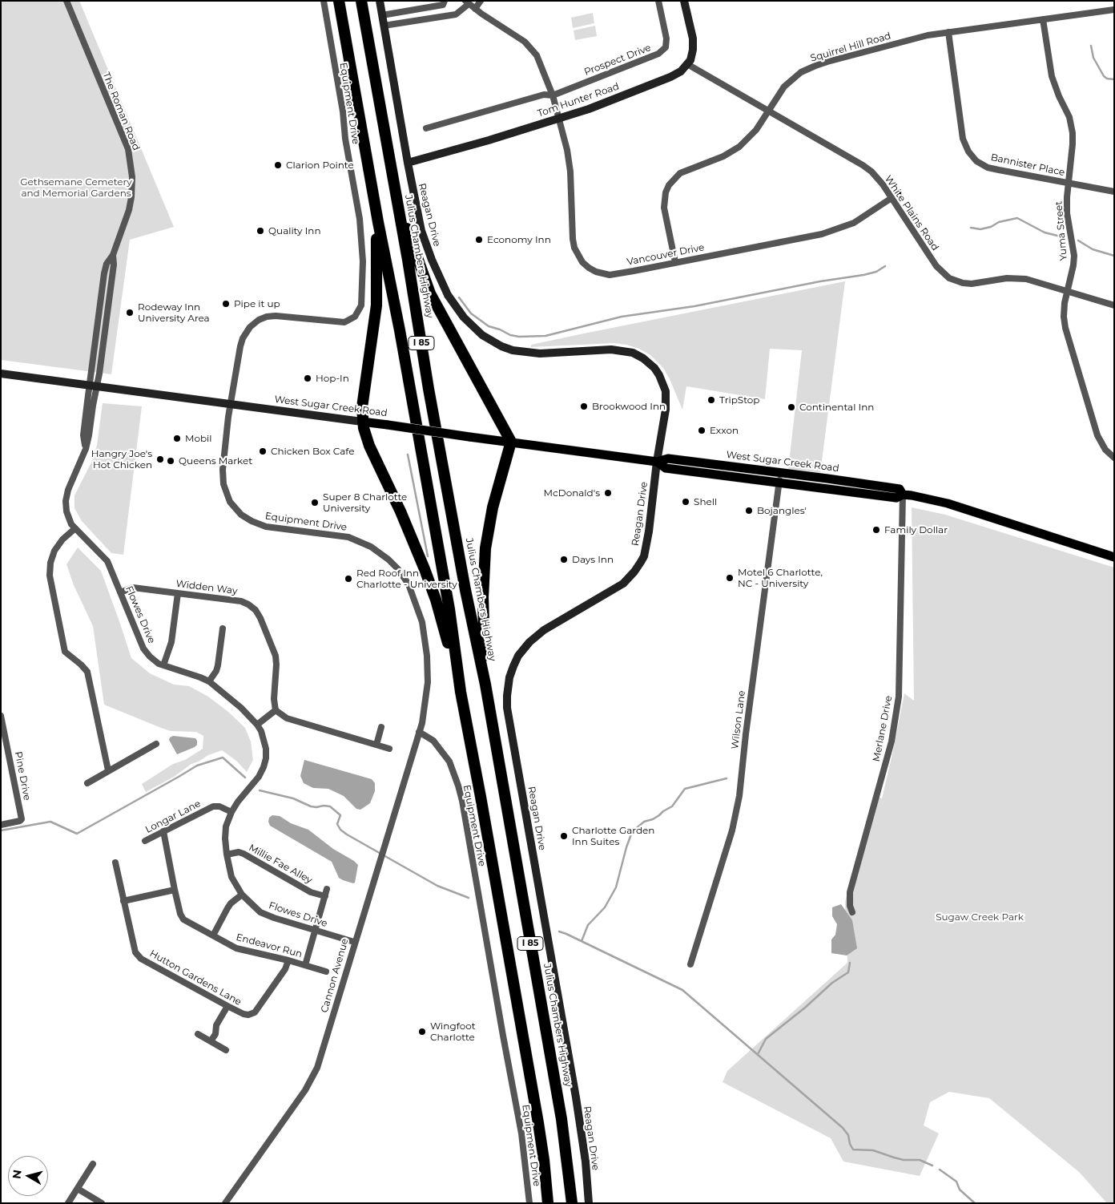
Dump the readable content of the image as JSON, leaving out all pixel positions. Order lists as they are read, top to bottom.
{
  "streets": {
    "highway": ["Julius Chambers Highway", "I 85"],
    "main road": ["West Sugar Creek Road"],
    "street": [
      "Squirrel Hill Road",
      "Prospect Drive",
      "Tom Hunter Road",
      "Equipment Drive",
      "The Roman Road",
      "Bannister Place",
      "White Plains Road",
      "Reagan Drive",
      "Yuma Street",
      "Vancouver Drive",
      "Widden Way",
      "Flowes Drive",
      "Wilson Lane",
      "Merlane Drive",
      "Pine Drive",
      "Longar Lane",
      "Millie Fae Alley",
      "Endeavor Run",
      "Cannon Avenue",
      "Hutton Gardens Lane"
    ]
  },
  "crossings": [
    ["Squirrel Hill Road", "Bannister Place"],
    ["Squirrel Hill Road", "White Plains Road"],
    ["Squirrel Hill Road", "Yuma Street"],
    ["Squirrel Hill Road", "Vancouver Drive"],
    ["Tom Hunter Road", "White Plains Road"],
    ["Tom Hunter Road", "Reagan Drive"],
    ["Tom Hunter Road", "Vancouver Drive"],
    ["Equipment Drive", "West Sugar Creek Road"],
    ["Equipment Drive", "Cannon Avenue"],
    ["The Roman Road", "West Sugar Creek Road"],
    ["The Roman Road", "Flowes Drive"],
    ["Bannister Place", "Yuma Street"],
    ["White Plains Road", "Yuma Street"],
    ["White Plains Road", "Vancouver Drive"],
    ["Reagan Drive", "West Sugar Creek Road"],
    ["West Sugar Creek Road", "Flowes Drive"],
    ["West Sugar Creek Road", "Wilson Lane"],
    ["West Sugar Creek Road", "Merlane Drive"],
    ["Widden Way", "Flowes Drive"],
    ["Flowes Drive", "Longar Lane"],
    ["Flowes Drive", "Millie Fae Alley"],
    ["Flowes Drive", "Cannon Avenue"],
    ["Longar Lane", "Endeavor Run"],
    ["Endeavor Run", "Hutton Gardens Lane"]
  ],
  "parks": ["Gethsemane Cemetery and Memorial Gardens", "Sugaw Creek Park"],
  "places": [
    "Clarion Pointe",
    "Quality Inn",
    "Economy Inn",
    "Pipe it up",
    "Rodeway Inn University Area",
    "Hop-In",
    "TripStop",
    "Brookwood Inn",
    "Continental Inn",
    "Exxon",
    "Mobil",
    "Chicken Box Cafe",
    "Hangry Joe's Hot Chicken",
    "Queens Market",
    "McDonald's",
    "Shell",
    "Super 8 Charlotte University",
    "Bojangles'",
    "Family Dollar",
    "Days Inn",
    "Motel 6 Charlotte, NC - University",
    "Red Roof Inn Charlotte - University",
    "Charlotte Garden Inn Suites",
    "Wingfoot Charlotte"
  ],
  "north": "left"
}
